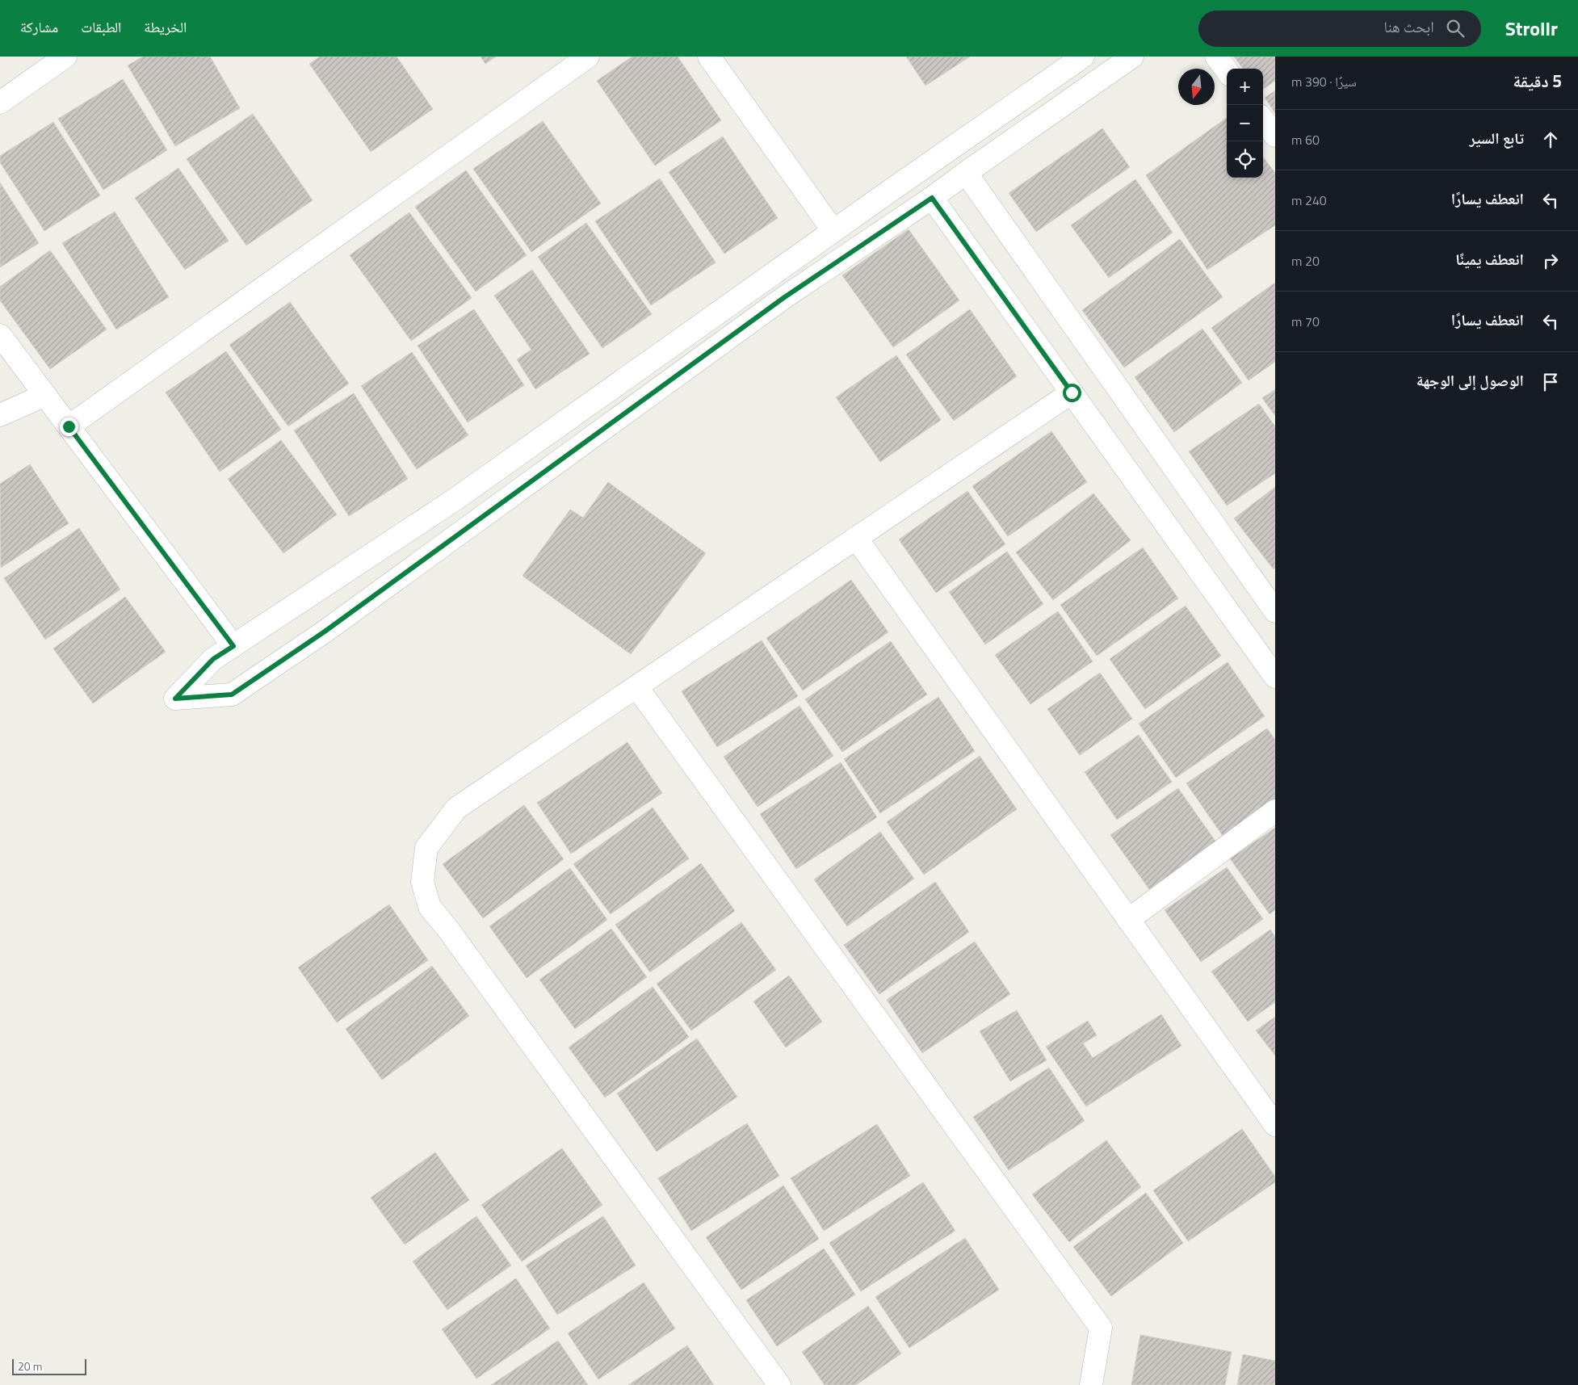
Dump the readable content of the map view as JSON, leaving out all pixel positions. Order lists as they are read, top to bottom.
{
  "scale_bar": "20 m",
  "north": "bottom",
  "page": {
    "header": "Strollr",
    "search": "ابحث هنا",
    "nav": ["الخريطة", "الطبقات", "مشاركة"],
    "heading": ["5 دقيقة", "سيرًا · 390 m"],
    "map_buttons": ["+", "−"],
    "list": [
      ["تابع السير", "60 m"],
      ["انعطف يسارًا", "240 m"],
      ["انعطف يمينًا", "20 m"],
      ["انعطف يسارًا", "70 m"],
      "الوصول إلى الوجهة"
    ],
    "scale": "20 m"
  }
}
